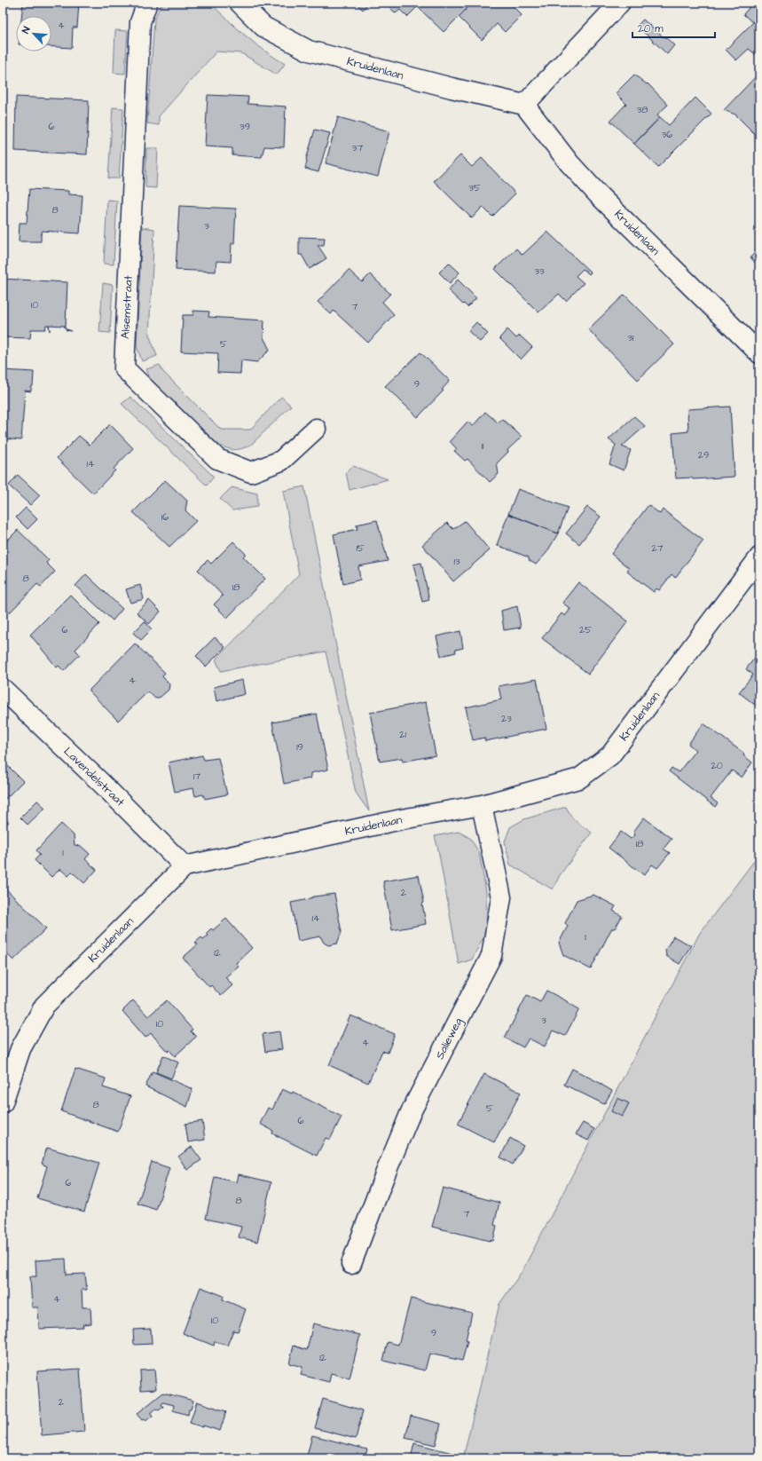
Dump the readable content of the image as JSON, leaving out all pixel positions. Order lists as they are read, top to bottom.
{
  "streets": {
    "street": [
      "Kruidenlaan",
      "Alsemstraat",
      "Lavendelstraat",
      "Salieweg"
    ]
  },
  "crossings": [
    ["Kruidenlaan", "Lavendelstraat"],
    ["Kruidenlaan", "Salieweg"]
  ],
  "house_numbers": [
    "4",
    "38",
    "6",
    "39",
    "36",
    "37",
    "35",
    "8",
    "3",
    "33",
    "10",
    "7",
    "31",
    "5",
    "9",
    "11",
    "29",
    "14",
    "16",
    "15",
    "27",
    "13",
    "8",
    "18",
    "6",
    "25",
    "4",
    "23",
    "21",
    "19",
    "20",
    "17",
    "18",
    "1",
    "2",
    "14",
    "1",
    "12",
    "3",
    "10",
    "4",
    "8",
    "5",
    "6",
    "6",
    "8",
    "7",
    "4",
    "10",
    "9",
    "12",
    "2"
  ],
  "scale_bar": "20 m",
  "north": "top left"
}
